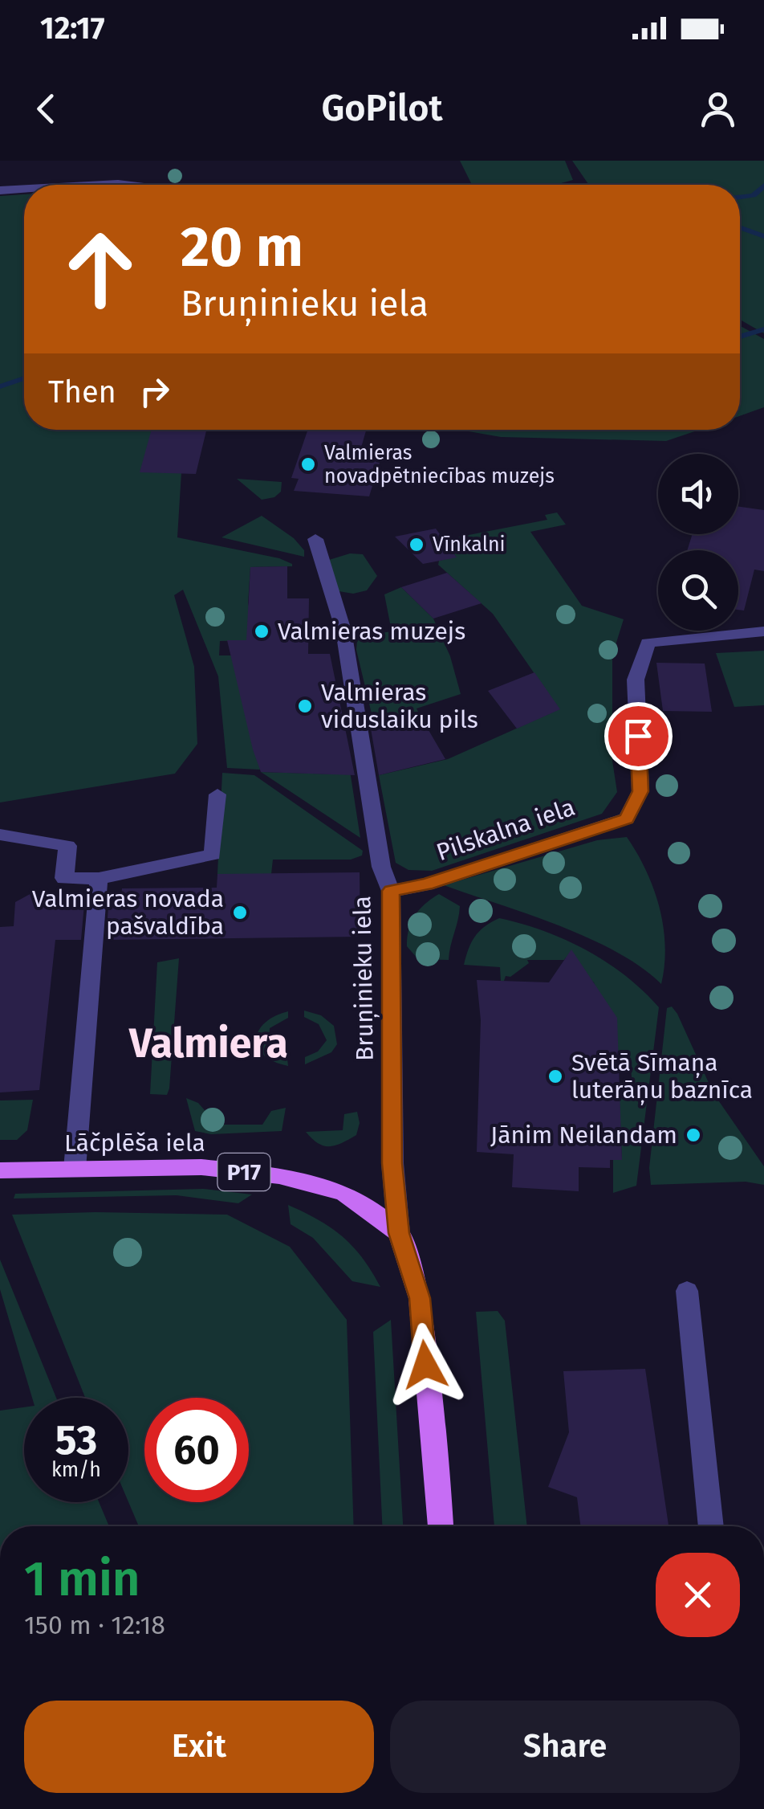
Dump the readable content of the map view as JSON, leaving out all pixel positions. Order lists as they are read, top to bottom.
{
  "streets": {
    "main road": ["Lāčplēša iela", "P17"],
    "street": ["Pilskalna iela", "Bruņinieku iela"]
  },
  "crossings": [
    ["Pilskalna iela", "Bruņinieku iela"],
    ["Bruņinieku iela", "Lāčplēša iela"]
  ],
  "districts": ["Valmiera"],
  "places": [
    "Valmieras novadpētniecības muzejs",
    "Vīnkalni",
    "Valmieras muzejs",
    "Valmieras viduslaiku pils",
    "Valmieras novada pašvaldība",
    "Svētā Sīmaņa luterāņu baznīca",
    "Jānim Neilandam"
  ],
  "page": {
    "status": "12:17",
    "header": "GoPilot",
    "turn": ["20 m", "Bruņinieku iela"],
    "then": "Then",
    "speed": "53 km/h",
    "limit": "60",
    "heading": ["1 min", "150 m · 12:18"],
    "buttons": ["Exit", "Share"]
  }
}
